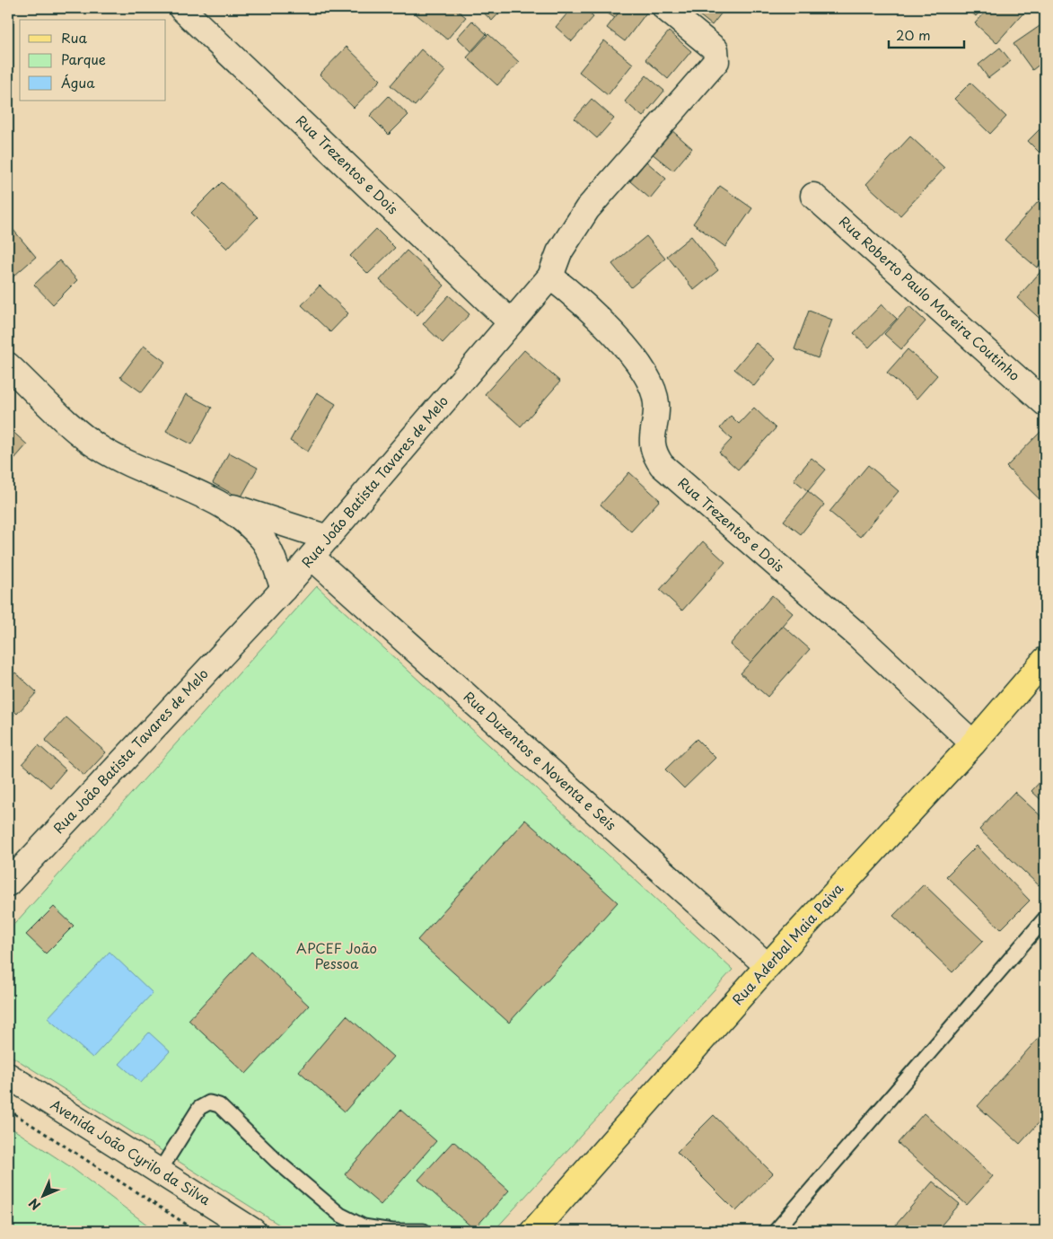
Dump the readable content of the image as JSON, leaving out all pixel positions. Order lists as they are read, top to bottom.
{
  "streets": {
    "main road": ["Rua Aderbal Maia Paiva"],
    "street": [
      "Rua Trezentos e Dois",
      "Rua Roberto Paulo Moreira Coutinho",
      "Rua João Batista Tavares de Melo",
      "Rua Duzentos e Noventa e Seis",
      "Avenida João Cyrilo da Silva"
    ]
  },
  "crossings": [
    ["Rua Trezentos e Dois", "Rua João Batista Tavares de Melo"],
    ["Rua Trezentos e Dois", "Rua Aderbal Maia Paiva"],
    ["Rua João Batista Tavares de Melo", "Rua Duzentos e Noventa e Seis"],
    ["Rua Duzentos e Noventa e Seis", "Rua Aderbal Maia Paiva"]
  ],
  "parks": ["APCEF João Pessoa"],
  "legend": ["Rua", "Parque", "Água"],
  "scale_bar": "20 m",
  "north": "bottom left"
}
